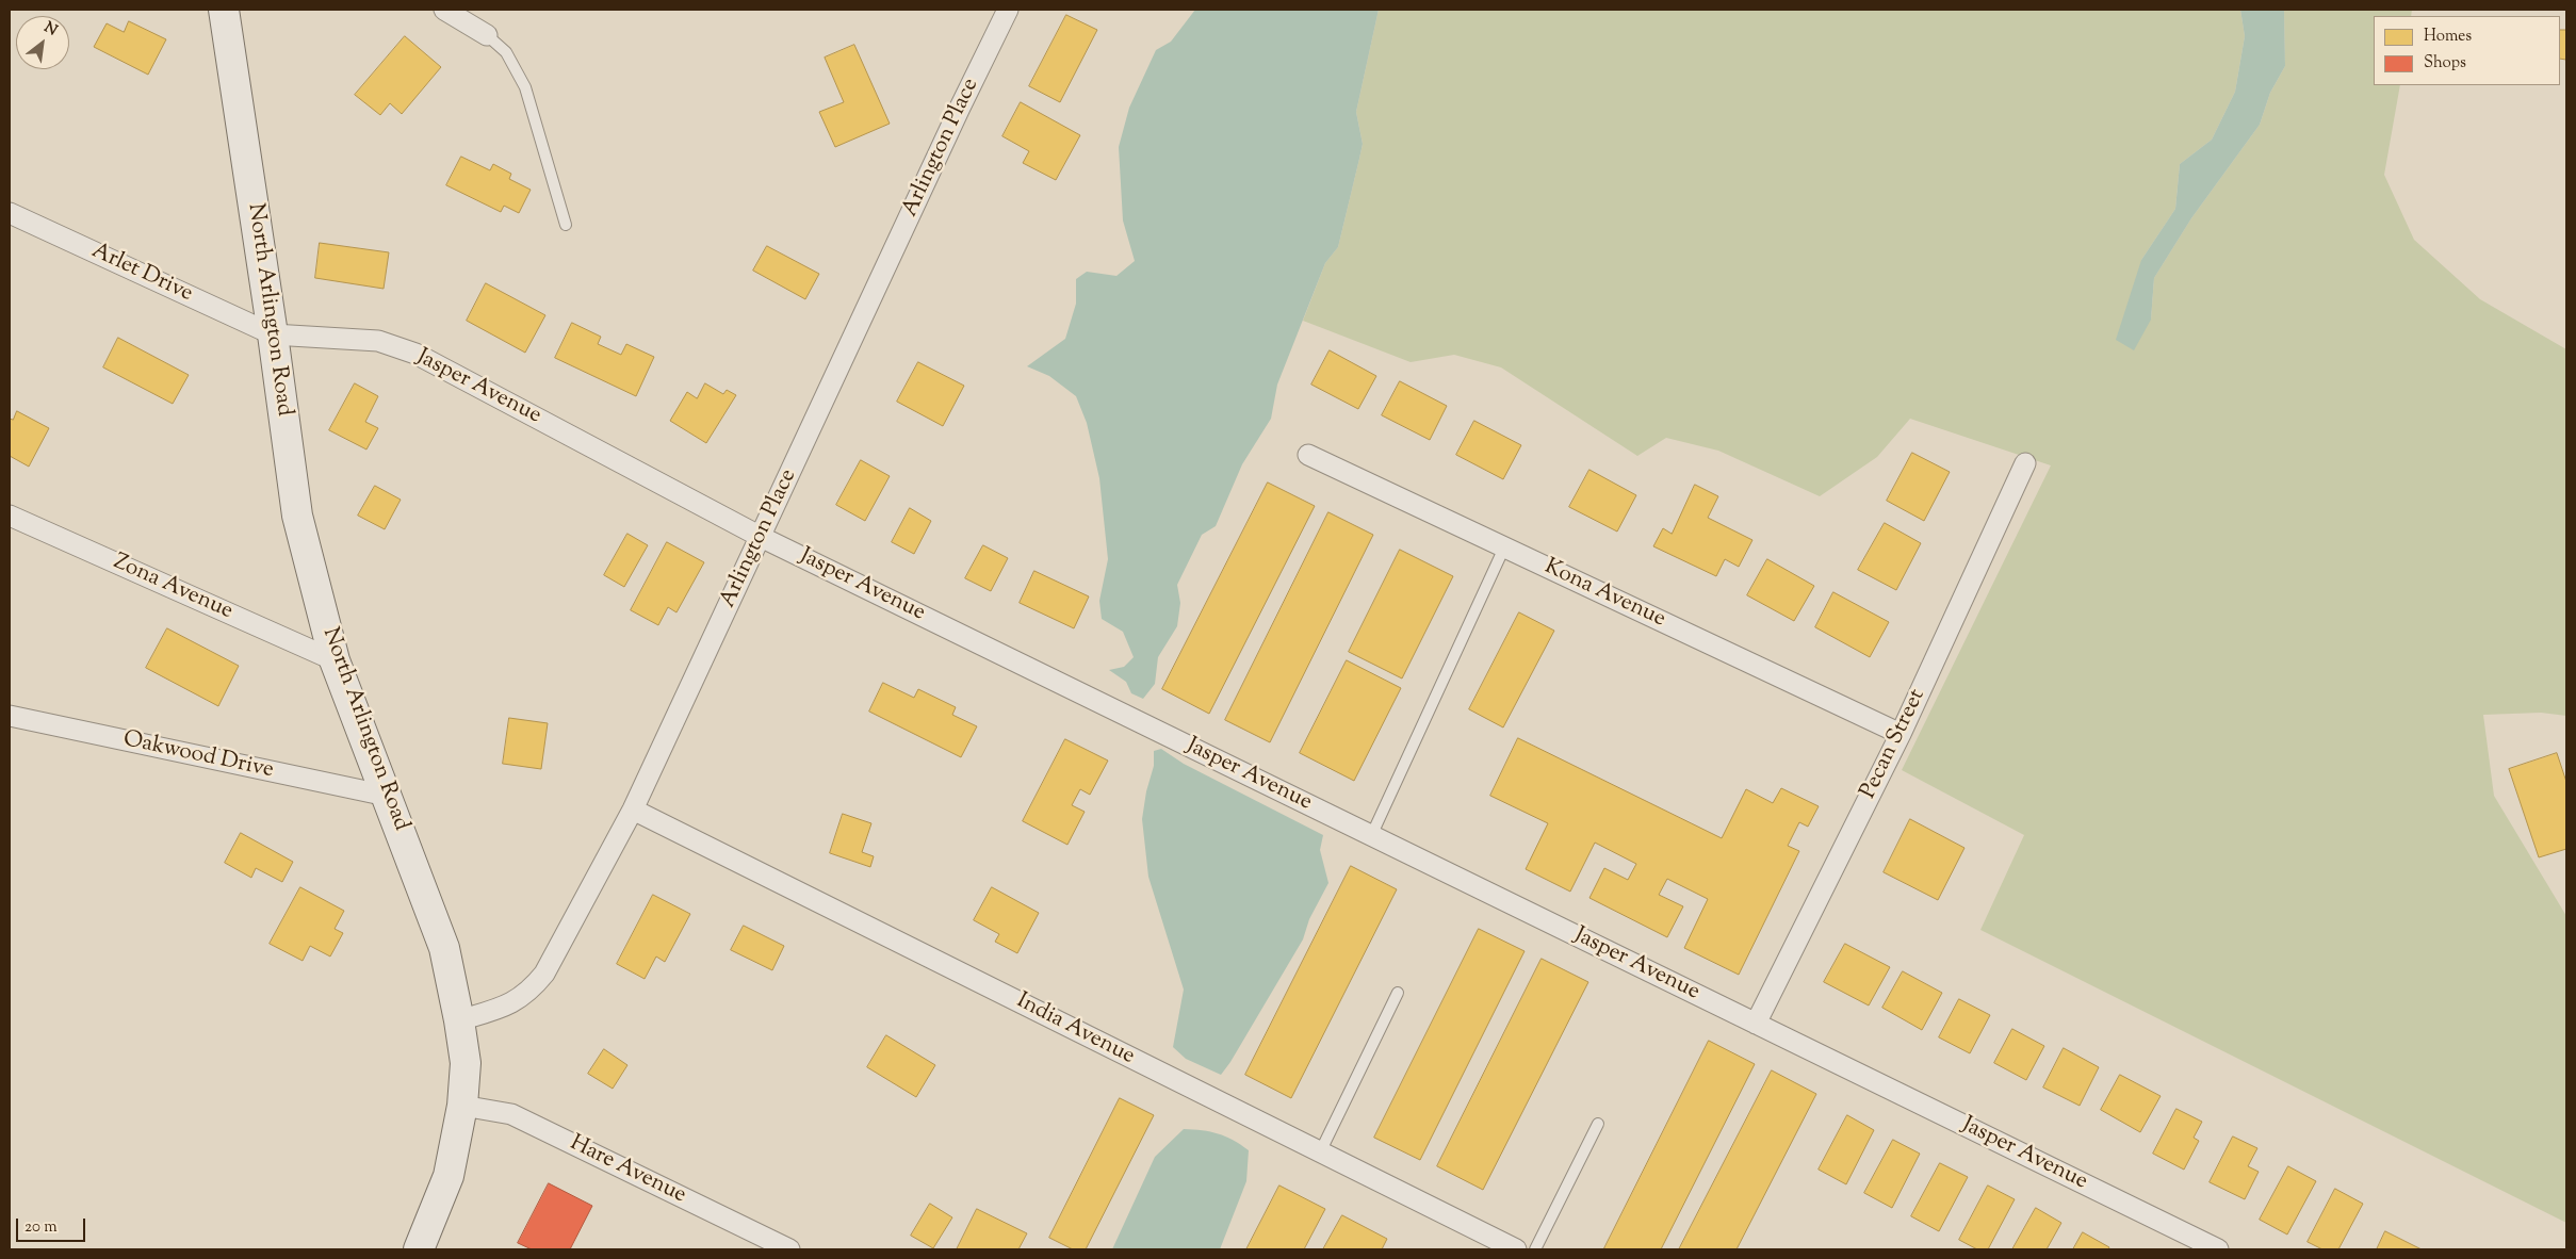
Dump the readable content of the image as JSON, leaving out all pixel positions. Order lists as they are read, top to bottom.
{
  "streets": {
    "main road": ["North Arlington Road"],
    "street": [
      "Arlington Place",
      "Arlet Drive",
      "Jasper Avenue",
      "Zona Avenue",
      "Kona Avenue",
      "Pecan Street",
      "Oakwood Drive",
      "India Avenue",
      "Hare Avenue"
    ]
  },
  "crossings": [
    ["Arlington Place", "North Arlington Road"],
    ["Arlington Place", "Jasper Avenue"],
    ["Arlington Place", "India Avenue"],
    ["Arlet Drive", "North Arlington Road"],
    ["Arlet Drive", "Jasper Avenue"],
    ["North Arlington Road", "Jasper Avenue"],
    ["North Arlington Road", "Zona Avenue"],
    ["North Arlington Road", "Oakwood Drive"],
    ["North Arlington Road", "Hare Avenue"],
    ["Jasper Avenue", "Pecan Street"],
    ["Kona Avenue", "Pecan Street"]
  ],
  "legend": ["Homes", "Shops"],
  "scale_bar": "20 m",
  "north": "top right"
}
